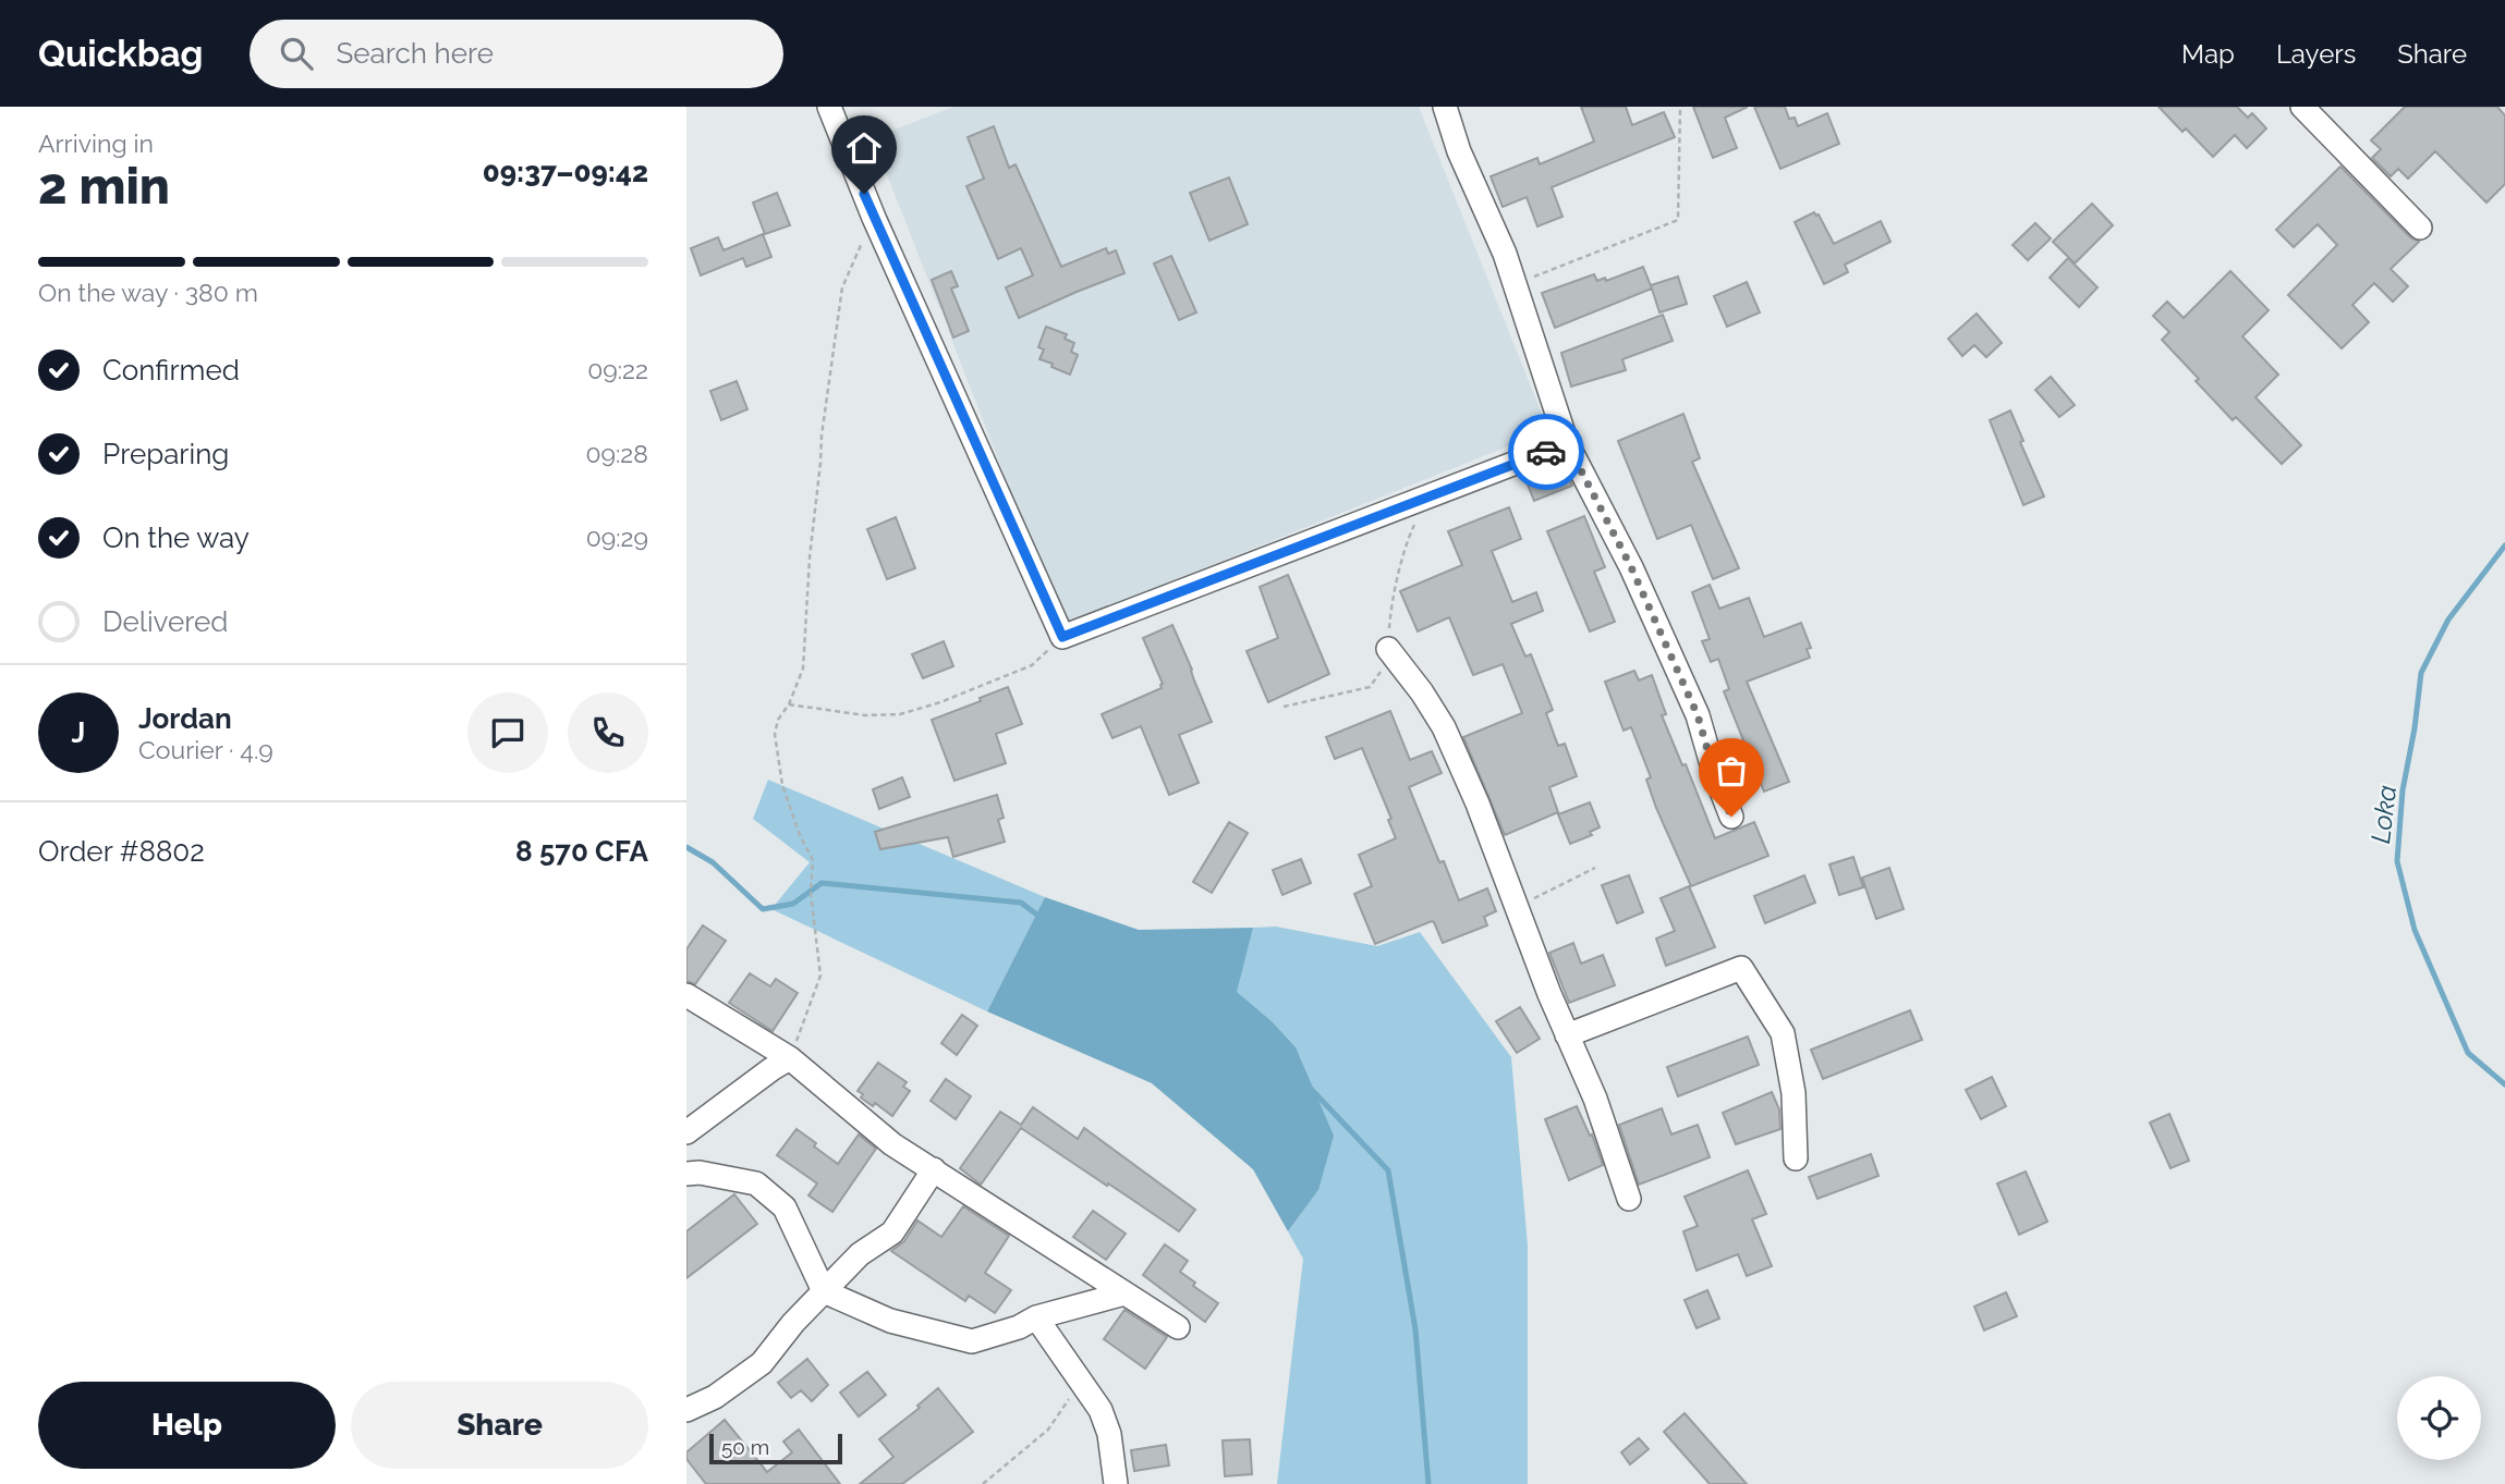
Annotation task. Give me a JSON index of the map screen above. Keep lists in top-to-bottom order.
{
  "water": ["Loka"],
  "scale_bar": "50 m",
  "page": {
    "header": "Quickbag",
    "search": "Search here",
    "nav": ["Map", "Layers", "Share"],
    "heading": ["2 min", "Arriving in", "09:37–09:42"],
    "panel": [
      "Jordan",
      "Courier · 4.9",
      "Order #8802",
      "8 570 CFA"
    ],
    "bar": "On the way · 380 m",
    "list": [
      ["Confirmed", "09:22"],
      ["Preparing", "09:28"],
      ["On the way", "09:29"],
      "Delivered"
    ],
    "round": "J",
    "buttons": ["Help", "Share"],
    "scale": "50 m"
  }
}
